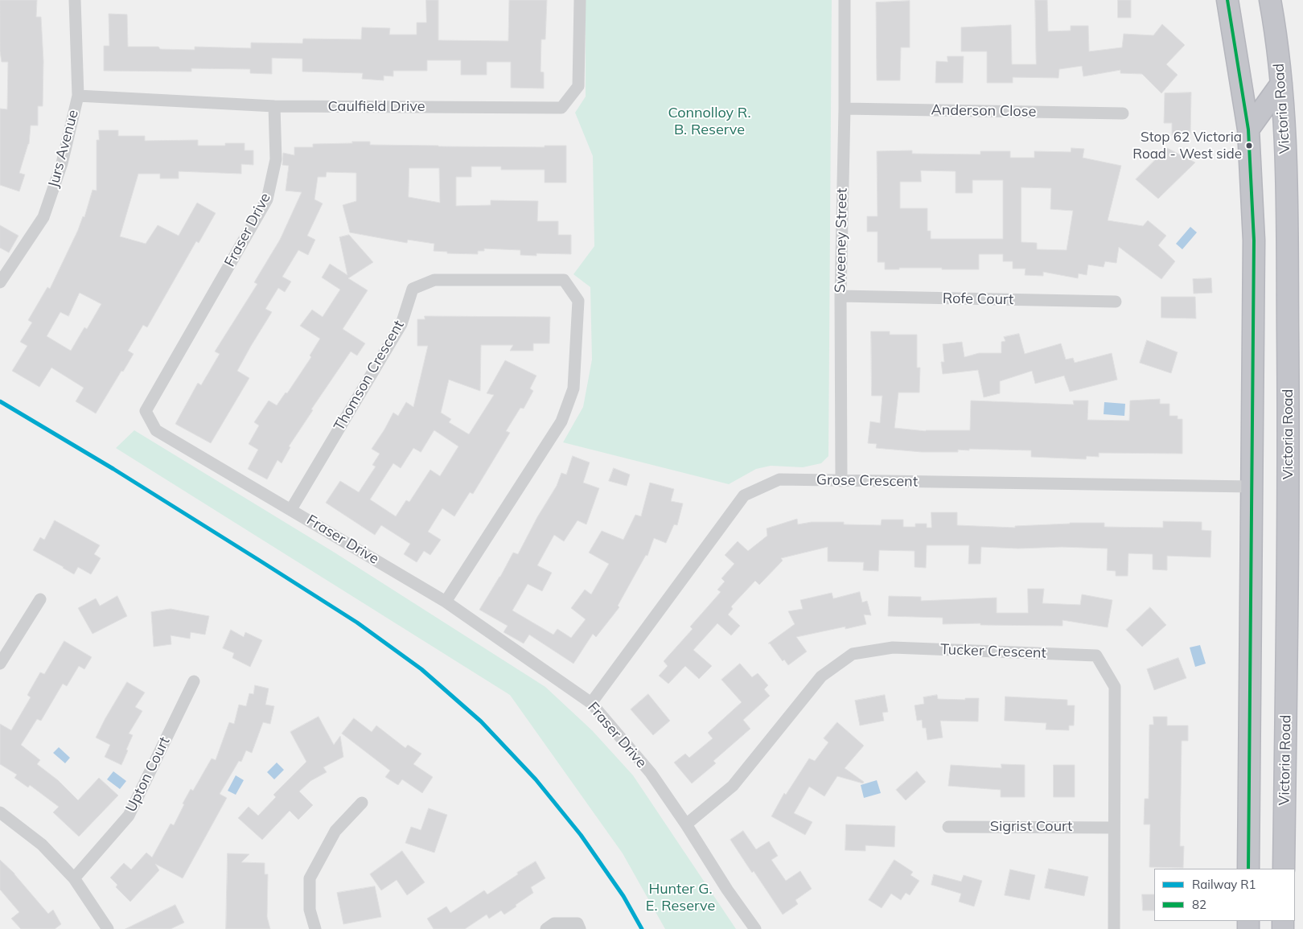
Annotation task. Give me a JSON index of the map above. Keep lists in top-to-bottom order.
{
  "streets": {
    "highway": ["Victoria Road"],
    "street": [
      "Caulfield Drive",
      "Anderson Close",
      "Jurs Avenue",
      "Fraser Drive",
      "Sweeney Street",
      "Rofe Court",
      "Thomson Crescent",
      "Grose Crescent",
      "Tucker Crescent",
      "Upton Court",
      "Sigrist Court"
    ]
  },
  "crossings": [
    ["Caulfield Drive", "Jurs Avenue"],
    ["Caulfield Drive", "Fraser Drive"],
    ["Anderson Close", "Sweeney Street"],
    ["Fraser Drive", "Thomson Crescent"],
    ["Fraser Drive", "Grose Crescent"],
    ["Fraser Drive", "Tucker Crescent"],
    ["Sweeney Street", "Rofe Court"],
    ["Sweeney Street", "Grose Crescent"],
    ["Tucker Crescent", "Sigrist Court"]
  ],
  "parks": ["Connolloy R. B. Reserve", "Hunter G. E. Reserve"],
  "places": ["Stop 62 Victoria Road - West side"],
  "lines": ["transit line 82", "rail line R1"],
  "legend": ["Railway R1", "82"]
}
